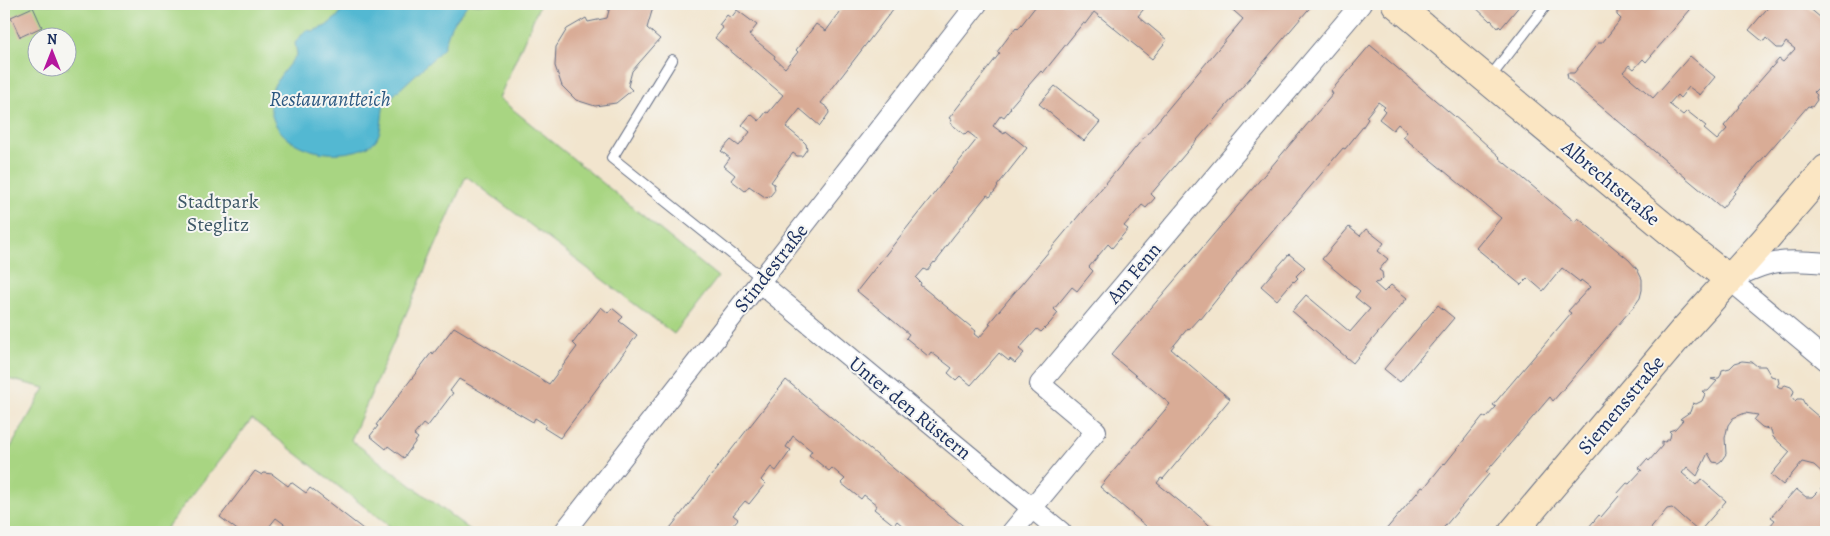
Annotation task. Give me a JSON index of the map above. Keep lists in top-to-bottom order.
{
  "streets": {
    "main road": ["Albrechtstraße", "Siemensstraße"],
    "street": ["Stindestraße", "Am Fenn", "Unter den Rüstern"]
  },
  "crossings": [
    ["Albrechtstraße", "Siemensstraße"],
    ["Stindestraße", "Unter den Rüstern"],
    ["Am Fenn", "Unter den Rüstern"]
  ],
  "water": ["Restaurantteich"],
  "parks": ["Stadtpark Steglitz"],
  "north": "top"
}
